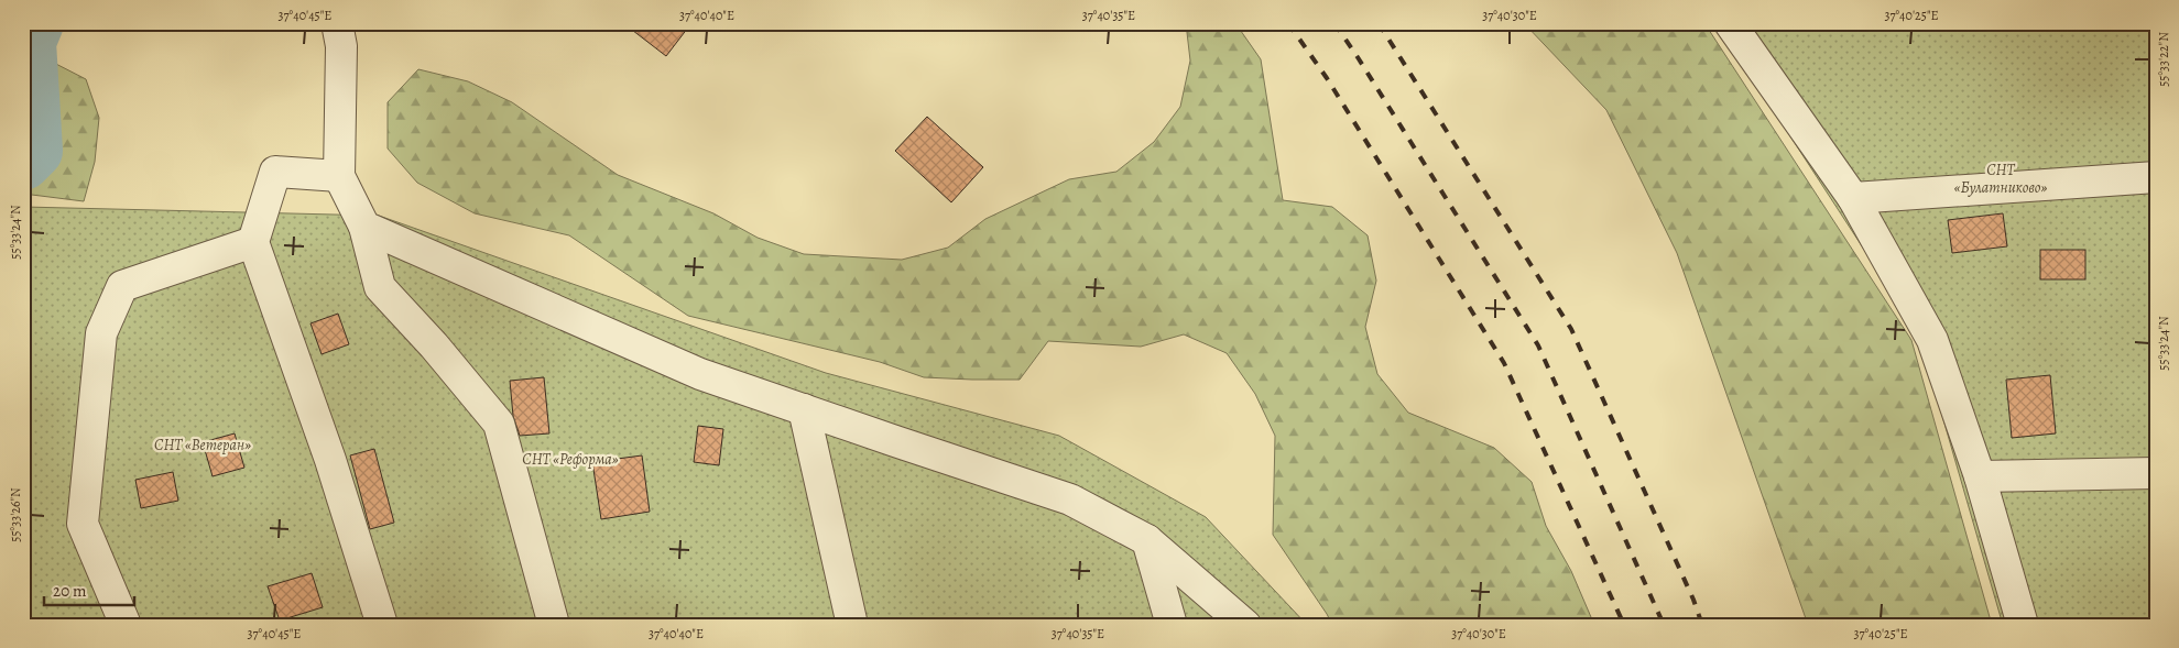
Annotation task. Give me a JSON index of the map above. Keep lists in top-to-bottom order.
{
  "parks": ["СНТ «Булатниково»", "СНТ «Ветеран»", "СНТ «Реформа»"],
  "scale_bar": "20 m",
  "coordinates": [
    "37°40'45\"E",
    "37°40'40\"E",
    "37°40'35\"E",
    "37°40'30\"E",
    "37°40'25\"E",
    "55°33'22\"N",
    "55°33'24\"N",
    "55°33'26\"N"
  ]
}
